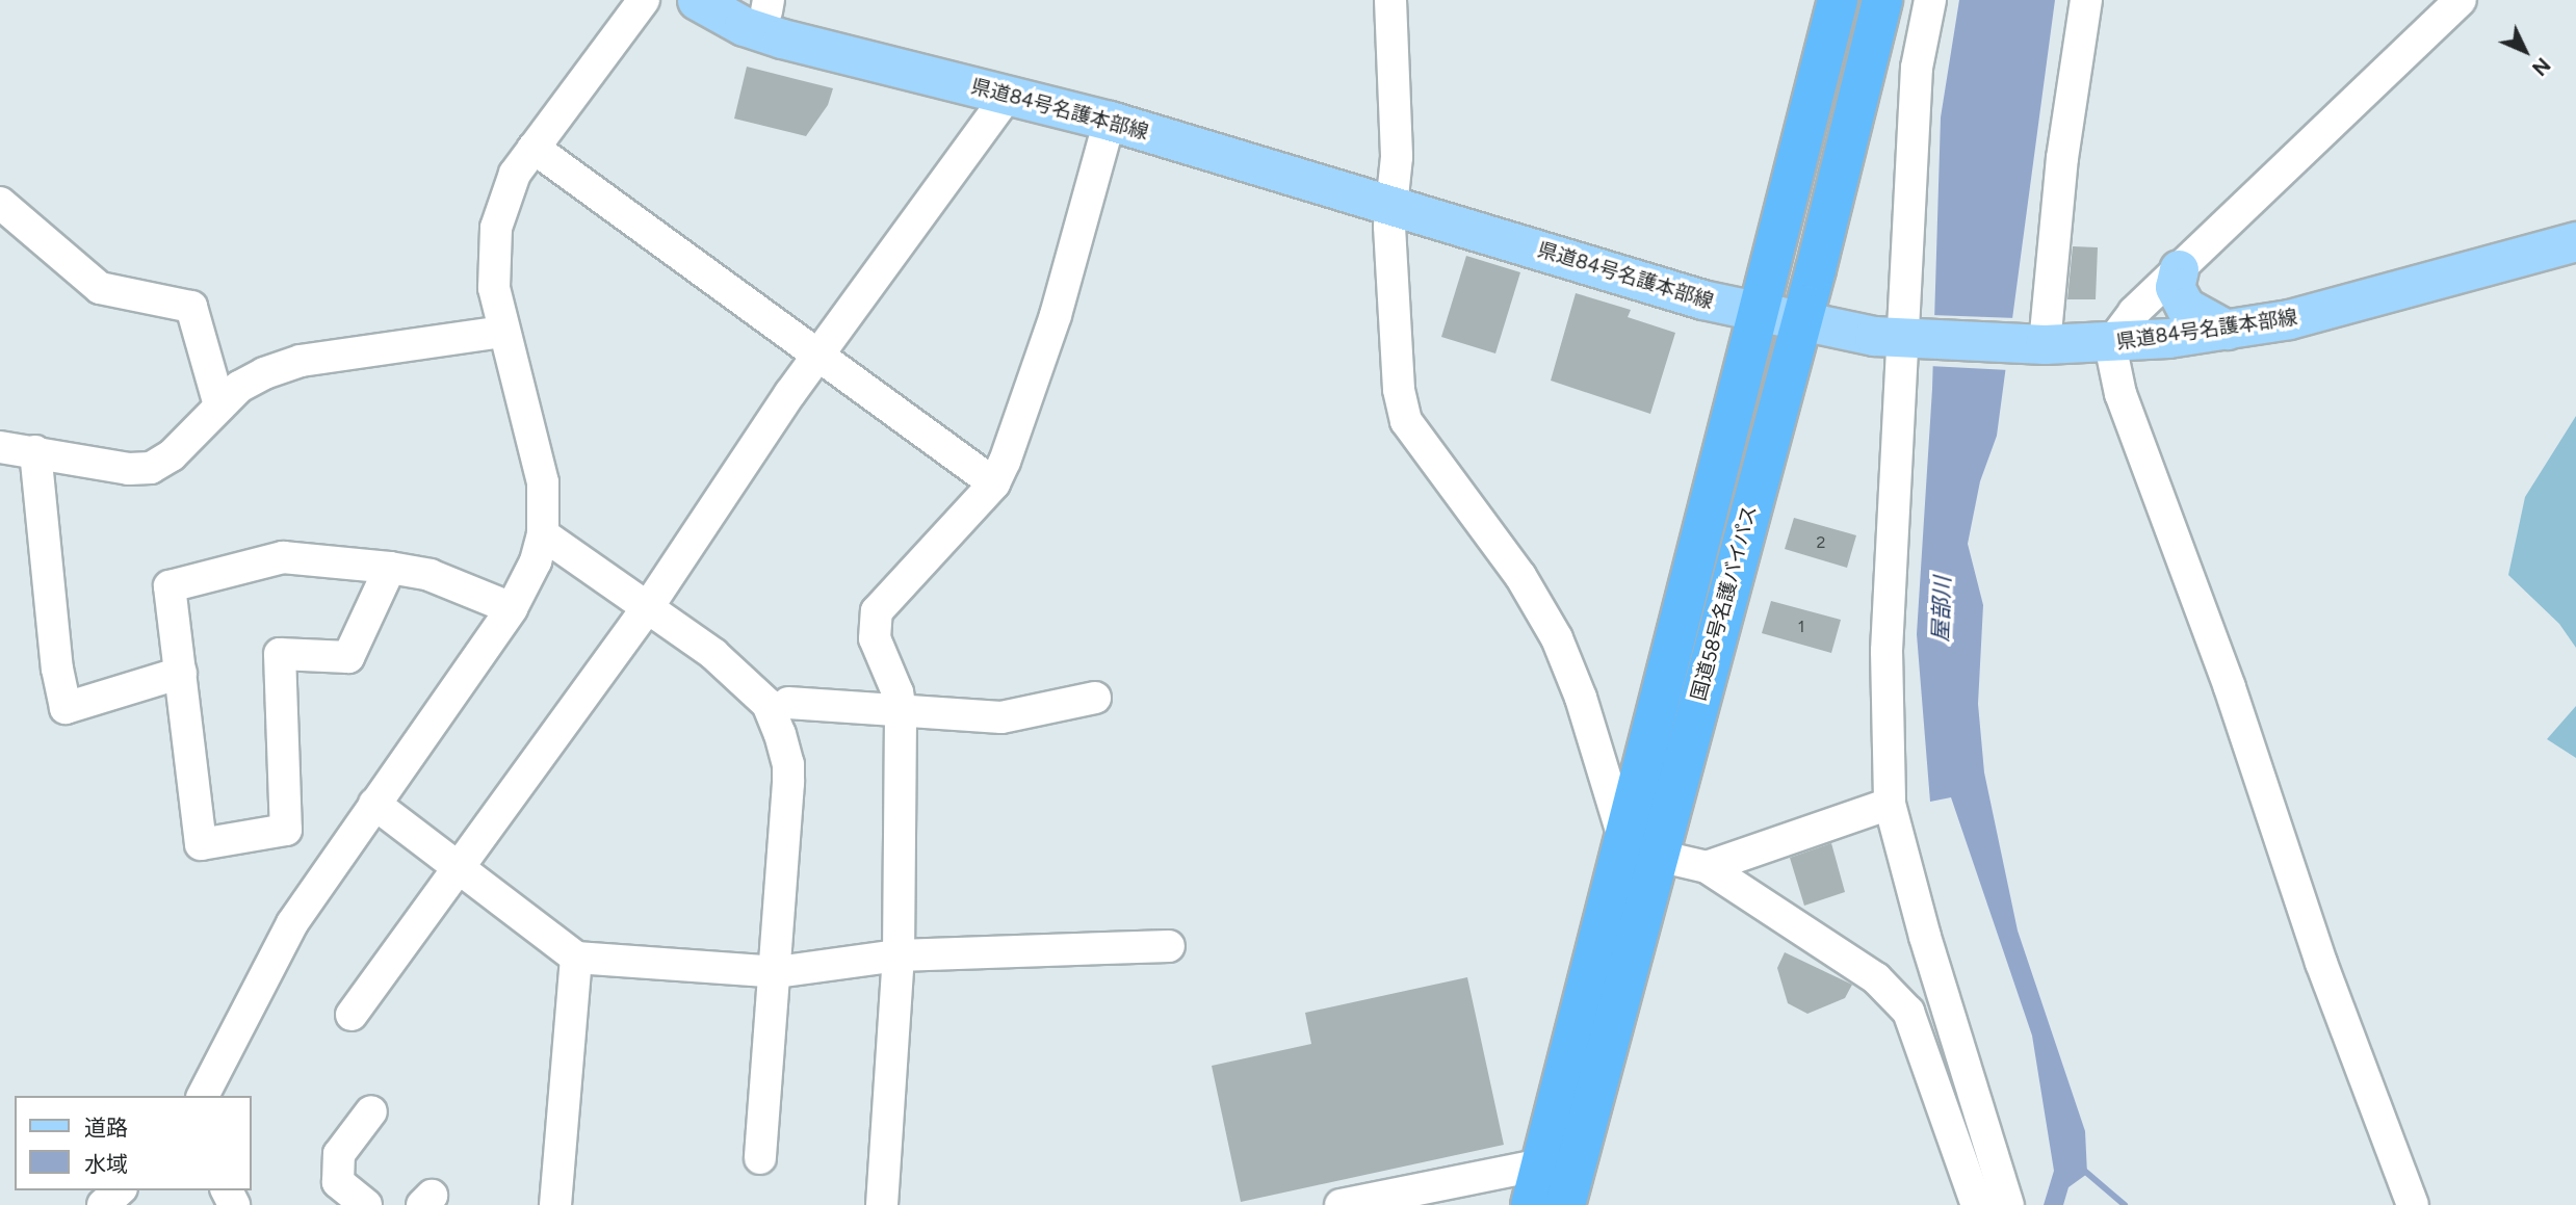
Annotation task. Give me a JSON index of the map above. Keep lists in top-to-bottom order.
{
  "streets": {
    "highway": ["国道58号名護バイパス"],
    "main road": ["県道84号名護本部線"]
  },
  "crossings": [
    ["県道84号名護本部線", "国道58号名護バイパス"]
  ],
  "water": ["屋部川"],
  "house_numbers": ["2", "1"],
  "legend": ["道路", "水域"],
  "north": "bottom right"
}
